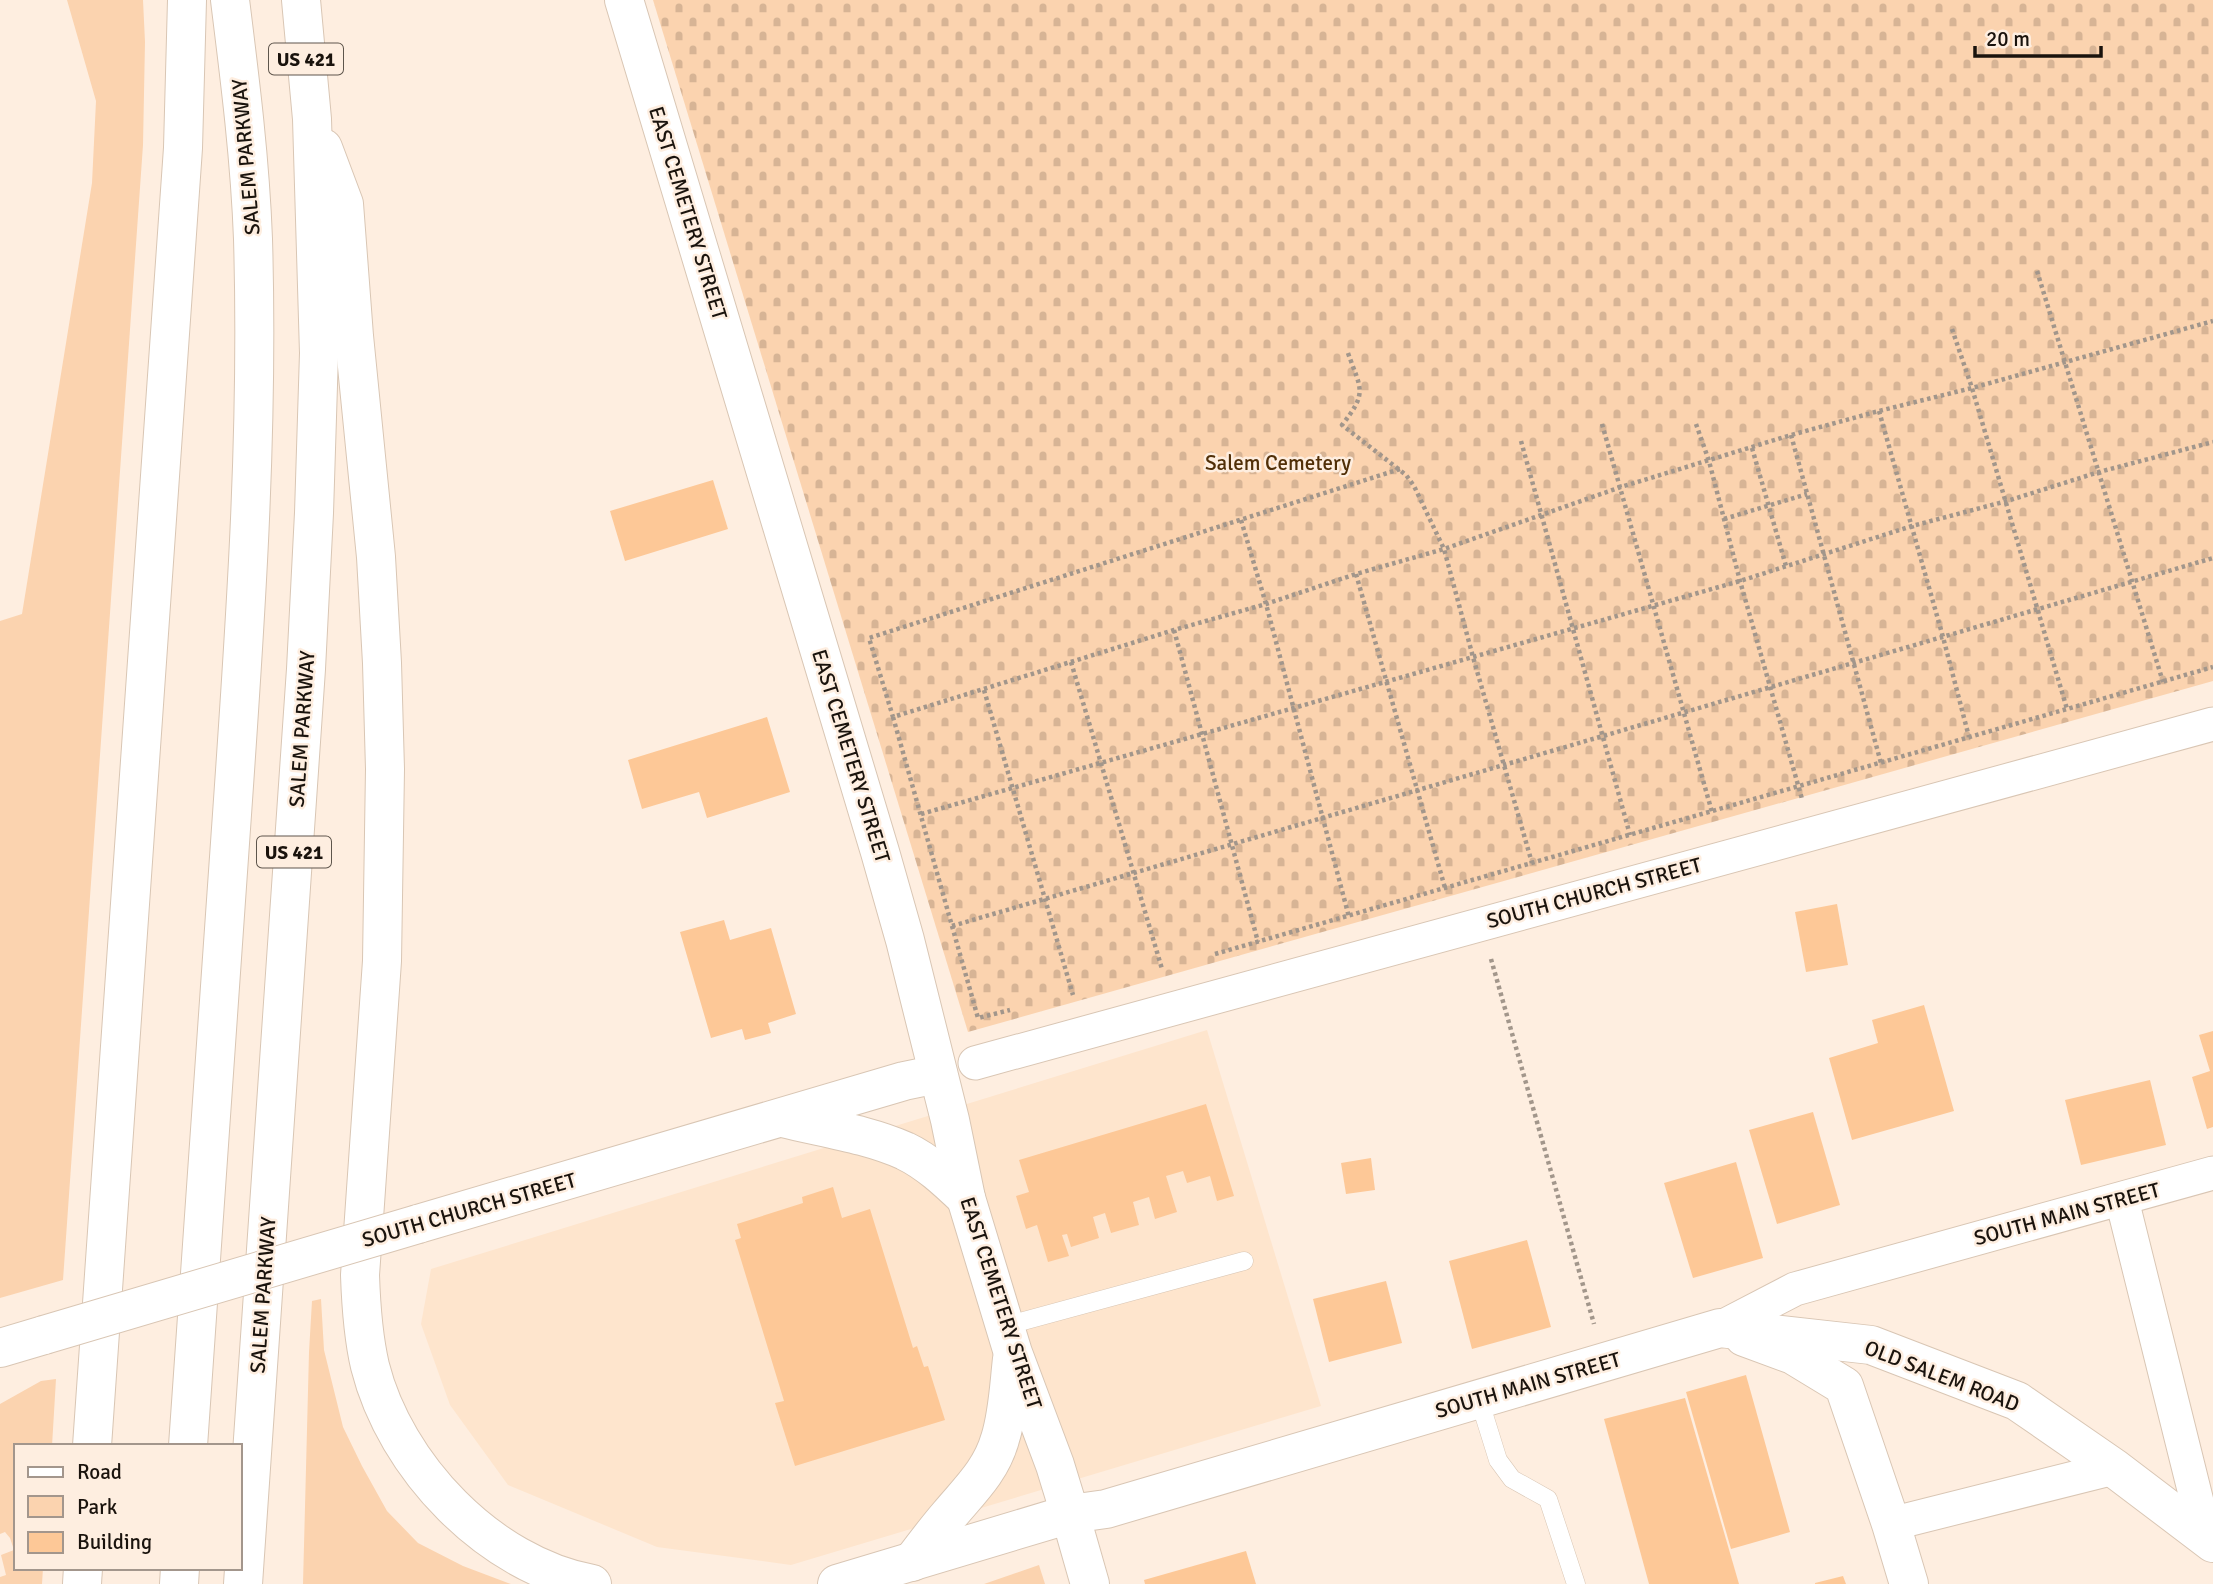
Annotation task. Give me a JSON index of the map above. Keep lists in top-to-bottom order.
{
  "streets": {
    "main road": [
      "US 421",
      "SALEM PARKWAY",
      "EAST CEMETERY STREET",
      "SOUTH CHURCH STREET",
      "SOUTH MAIN STREET",
      "OLD SALEM ROAD"
    ]
  },
  "crossings": [
    ["EAST CEMETERY STREET", "SOUTH CHURCH STREET"],
    ["EAST CEMETERY STREET", "SOUTH MAIN STREET"],
    ["SOUTH MAIN STREET", "OLD SALEM ROAD"]
  ],
  "parks": ["Salem Cemetery"],
  "legend": ["Road", "Park", "Building"],
  "scale_bar": "20 m"
}
